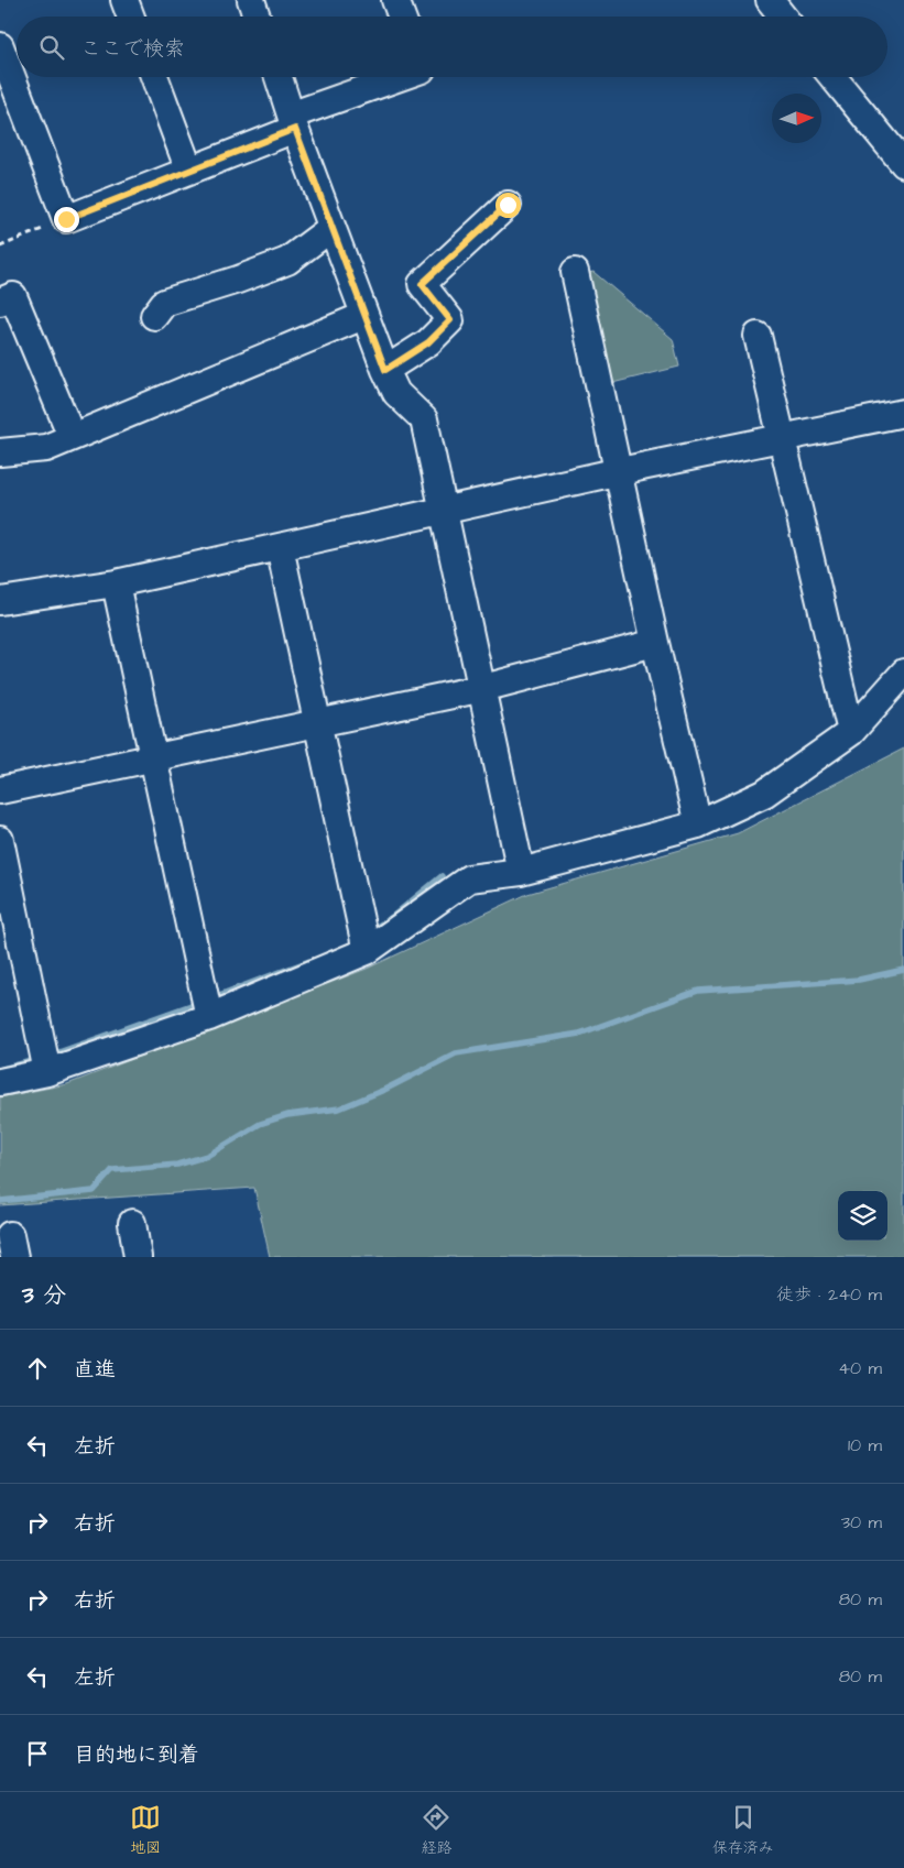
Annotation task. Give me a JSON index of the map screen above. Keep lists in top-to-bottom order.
{
  "north": "right",
  "page": {
    "search": "ここで検索",
    "heading": ["3 分", "徒歩 · 240 m"],
    "list": [
      ["直進", "40 m"],
      ["左折", "10 m"],
      ["右折", "30 m"],
      ["右折", "80 m"],
      ["左折", "80 m"],
      "目的地に到着"
    ],
    "nav": ["地図", "経路", "保存済み"]
  }
}
